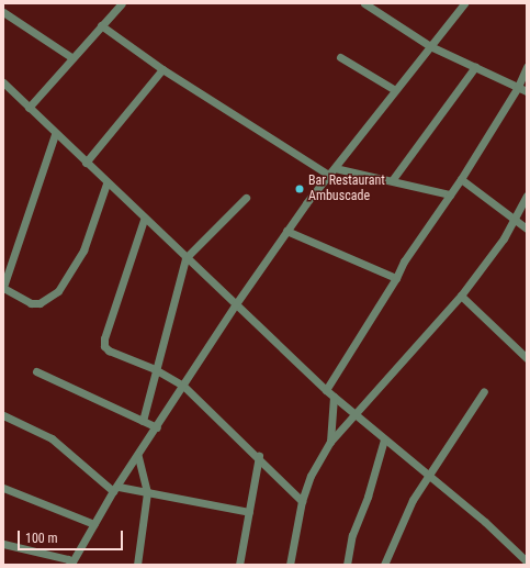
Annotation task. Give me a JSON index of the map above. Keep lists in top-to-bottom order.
{
  "places": ["Bar Restaurant Ambuscade"],
  "scale_bar": "100 m"
}
